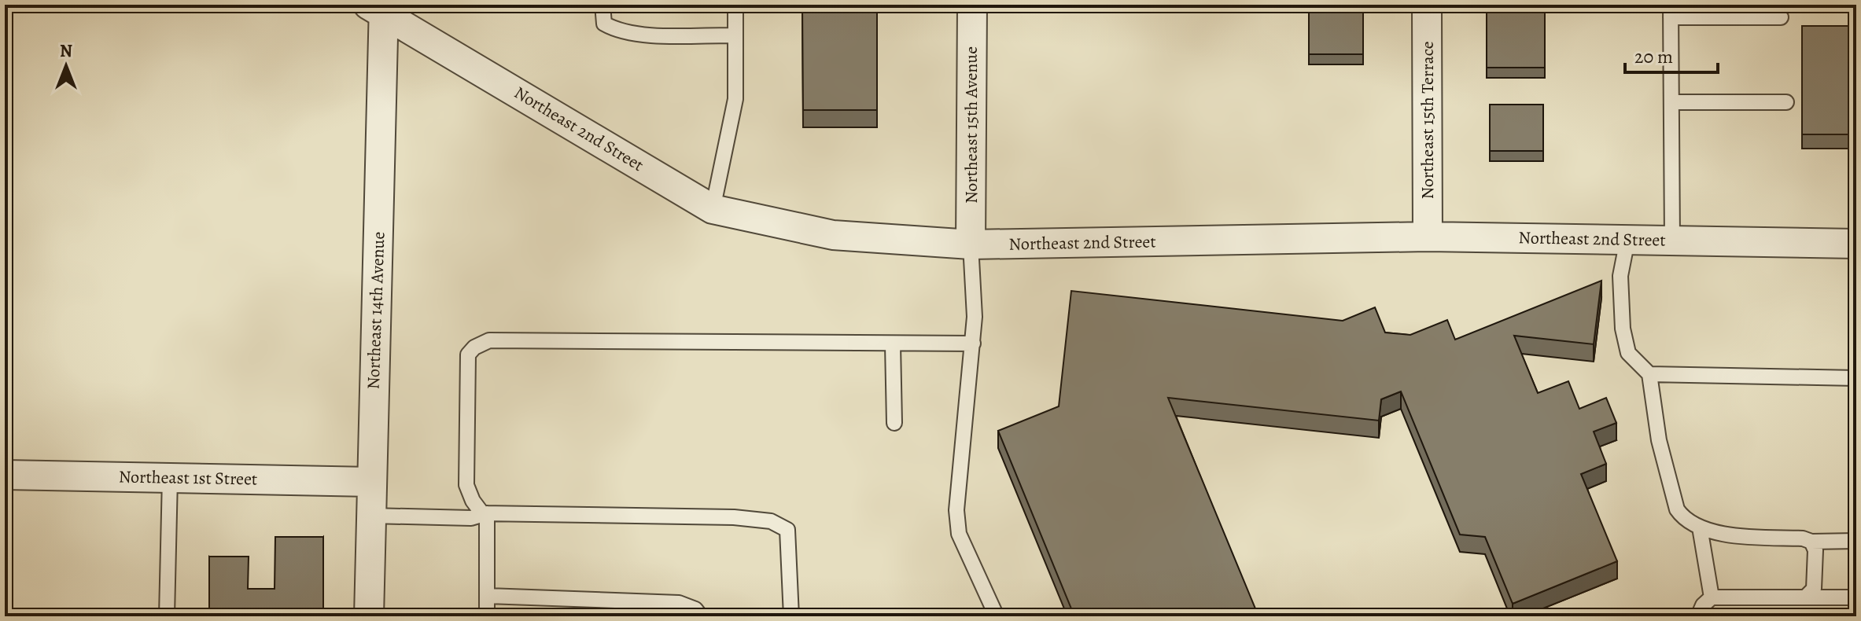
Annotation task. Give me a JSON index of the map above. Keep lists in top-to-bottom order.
{
  "streets": {
    "street": [
      "Northeast 15th Terrace",
      "Northeast 15th Avenue",
      "Northeast 2nd Street",
      "Northeast 14th Avenue",
      "Northeast 1st Street"
    ]
  },
  "crossings": [
    ["Northeast 15th Terrace", "Northeast 2nd Street"],
    ["Northeast 15th Avenue", "Northeast 2nd Street"],
    ["Northeast 2nd Street", "Northeast 14th Avenue"],
    ["Northeast 14th Avenue", "Northeast 1st Street"]
  ],
  "scale_bar": "20 m",
  "north": "top"
}
